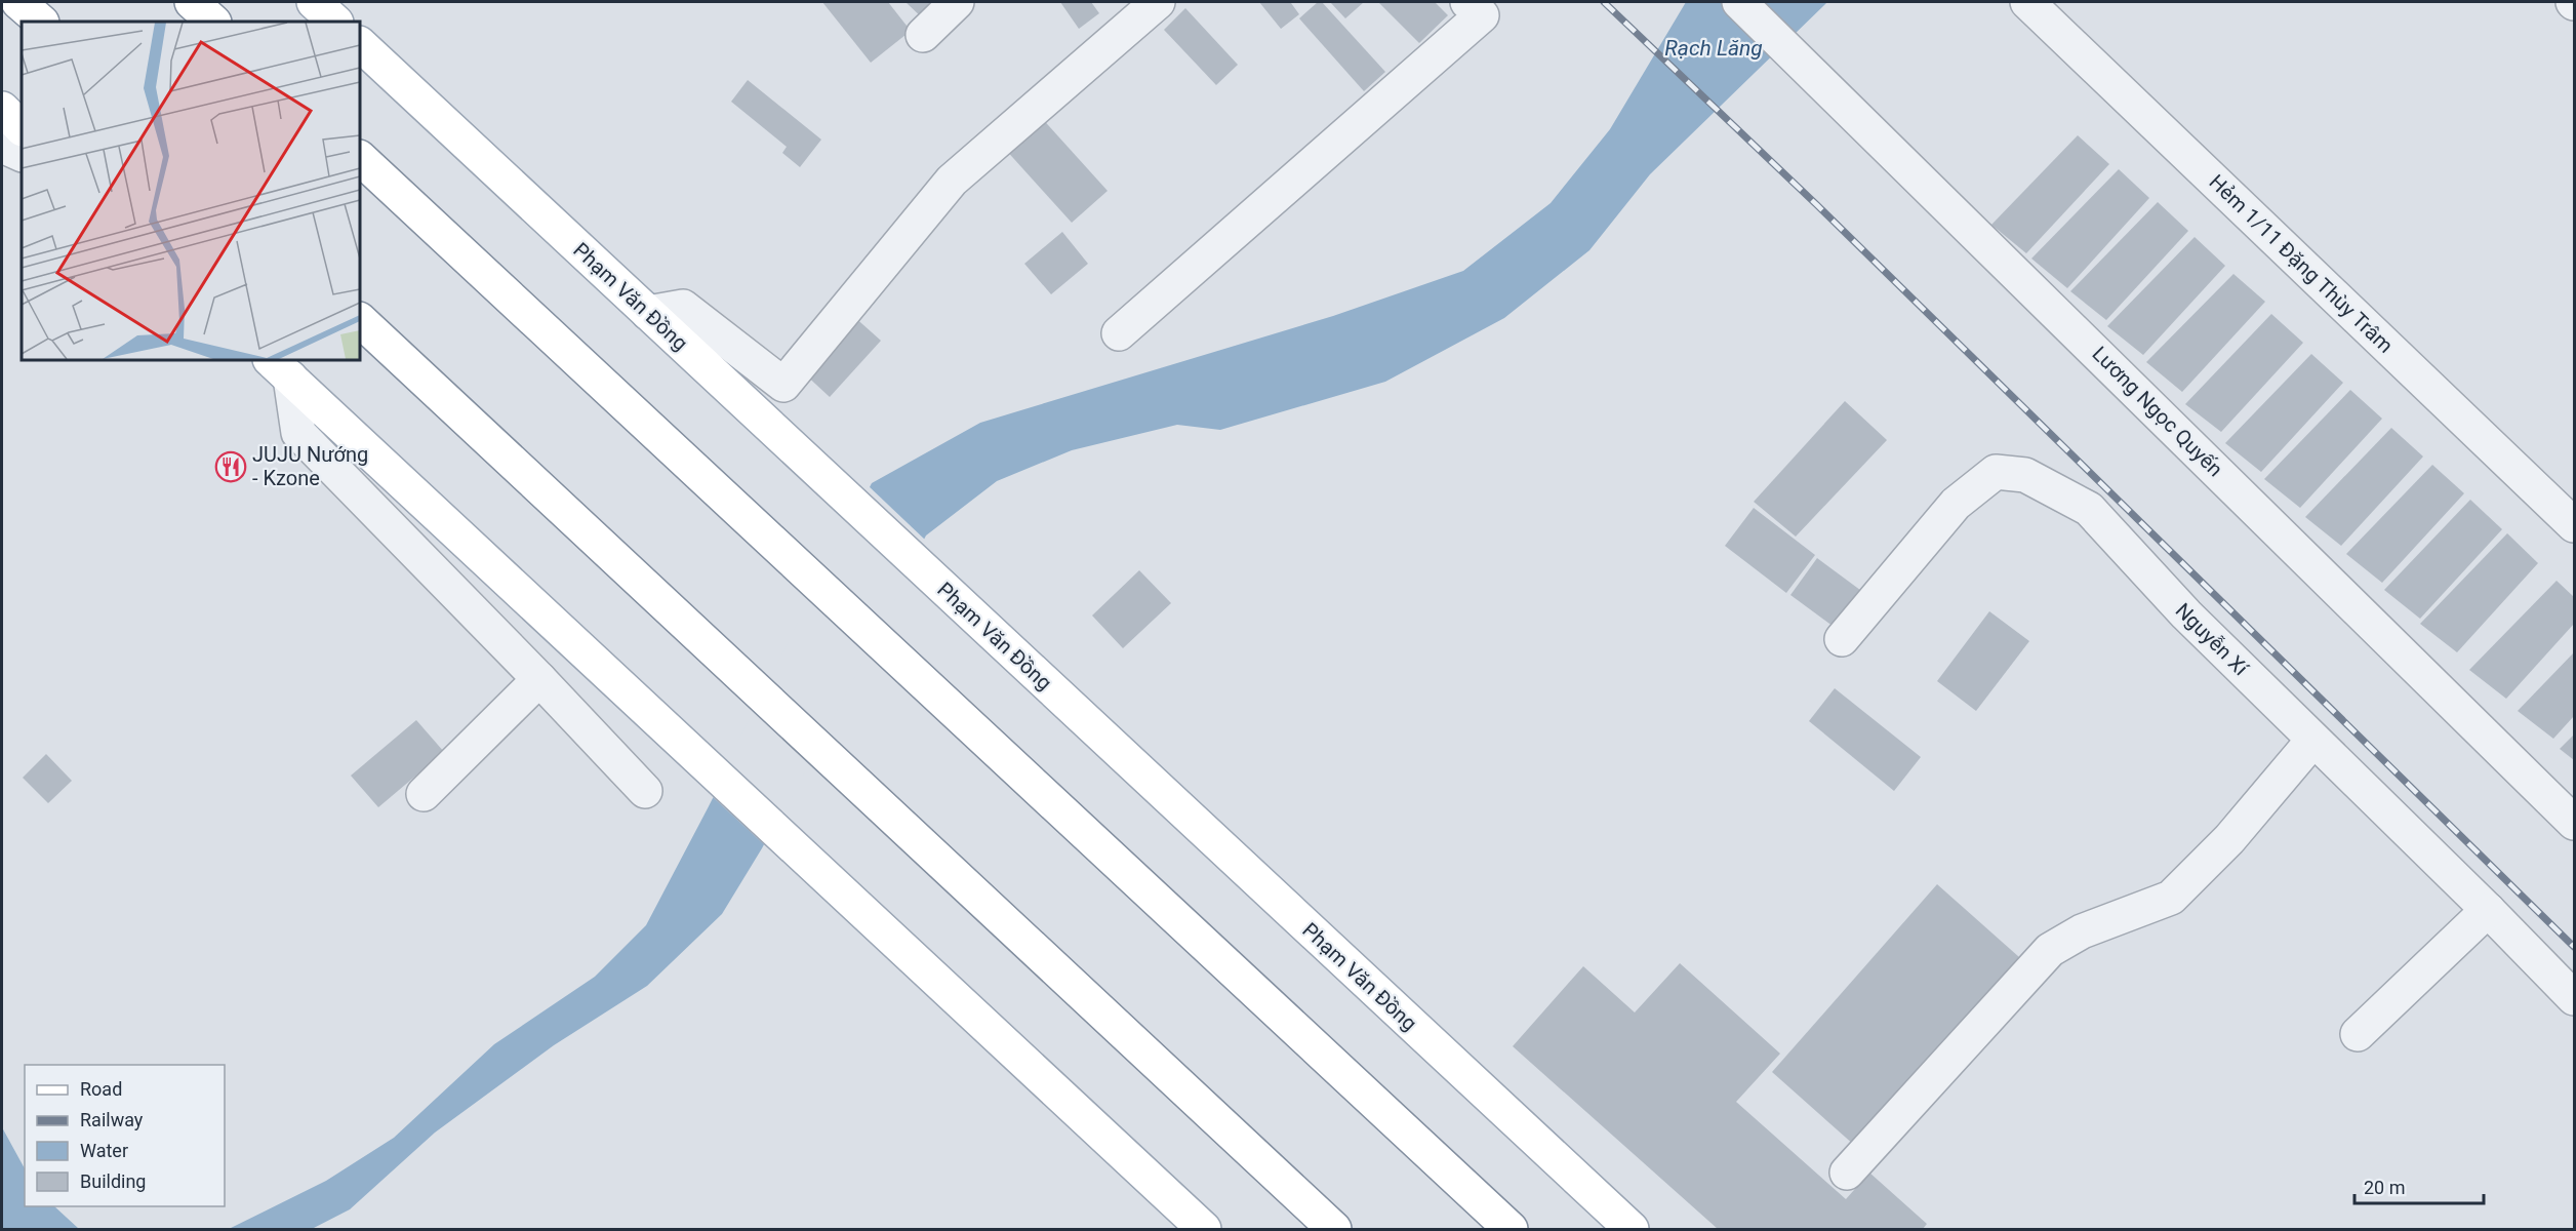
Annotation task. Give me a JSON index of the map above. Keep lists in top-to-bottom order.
{
  "streets": {
    "main road": ["Phạm Văn Đồng"],
    "street": ["Hẻm 1/11 Đặng Thùy Trâm", "Lương Ngọc Quyến", "Nguyễn Xí"]
  },
  "water": ["Rạch Lăng"],
  "places": {
    "restaurant": ["JUJU Nướng - Kzone"]
  },
  "legend": [
    "Road",
    "Railway",
    "Water",
    "Building"
  ],
  "scale_bar": "20 m"
}
